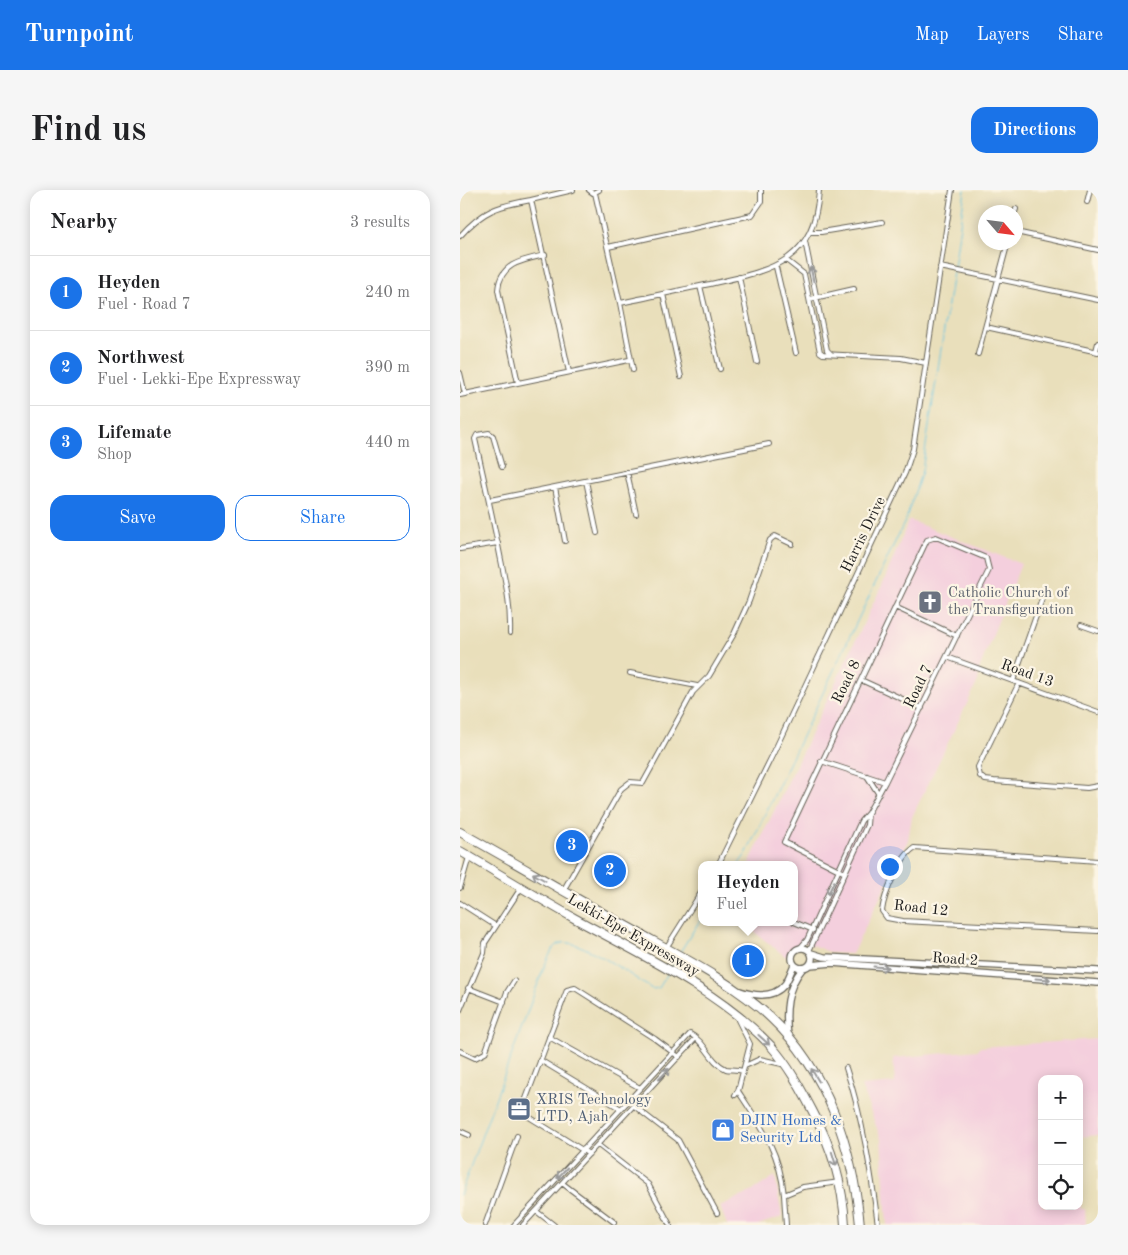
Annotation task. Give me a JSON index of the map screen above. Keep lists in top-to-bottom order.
{
  "streets": {
    "highway": ["Lekki-Epe Expressway"],
    "street": [
      "Harris Drive",
      "Road 13",
      "Road 8",
      "Road 7",
      "Road 12",
      "Road 2"
    ]
  },
  "crossings": [
    ["Road 13", "Road 7"],
    ["Road 8", "Road 7"],
    ["Road 7", "Road 2"]
  ],
  "places": {
    "church": ["Catholic Church of the Transfiguration"],
    "office": ["XRIS Technology LTD, Ajah"],
    "shop": ["DJIN Homes & Security Ltd"]
  },
  "north": "bottom right",
  "page": {
    "header": "Turnpoint",
    "nav": ["Map", "Layers", "Share"],
    "buttons": [
      "Directions",
      ["Save", "Share"]
    ],
    "title": "Find us",
    "heading": ["Nearby", "3 results"],
    "list": [
      {
        "mark": "1",
        "name": "Heyden",
        "note": "Fuel · Road 7",
        "value": "240 m"
      },
      {
        "mark": "2",
        "name": "Northwest",
        "note": "Fuel · Lekki-Epe Expressway",
        "value": "390 m"
      },
      {
        "mark": "3",
        "name": "Lifemate",
        "note": "Shop",
        "value": "440 m"
      }
    ],
    "pins": ["3", "2", "1"],
    "popup": ["Heyden", "Fuel"],
    "map_buttons": ["+", "−"]
  }
}
